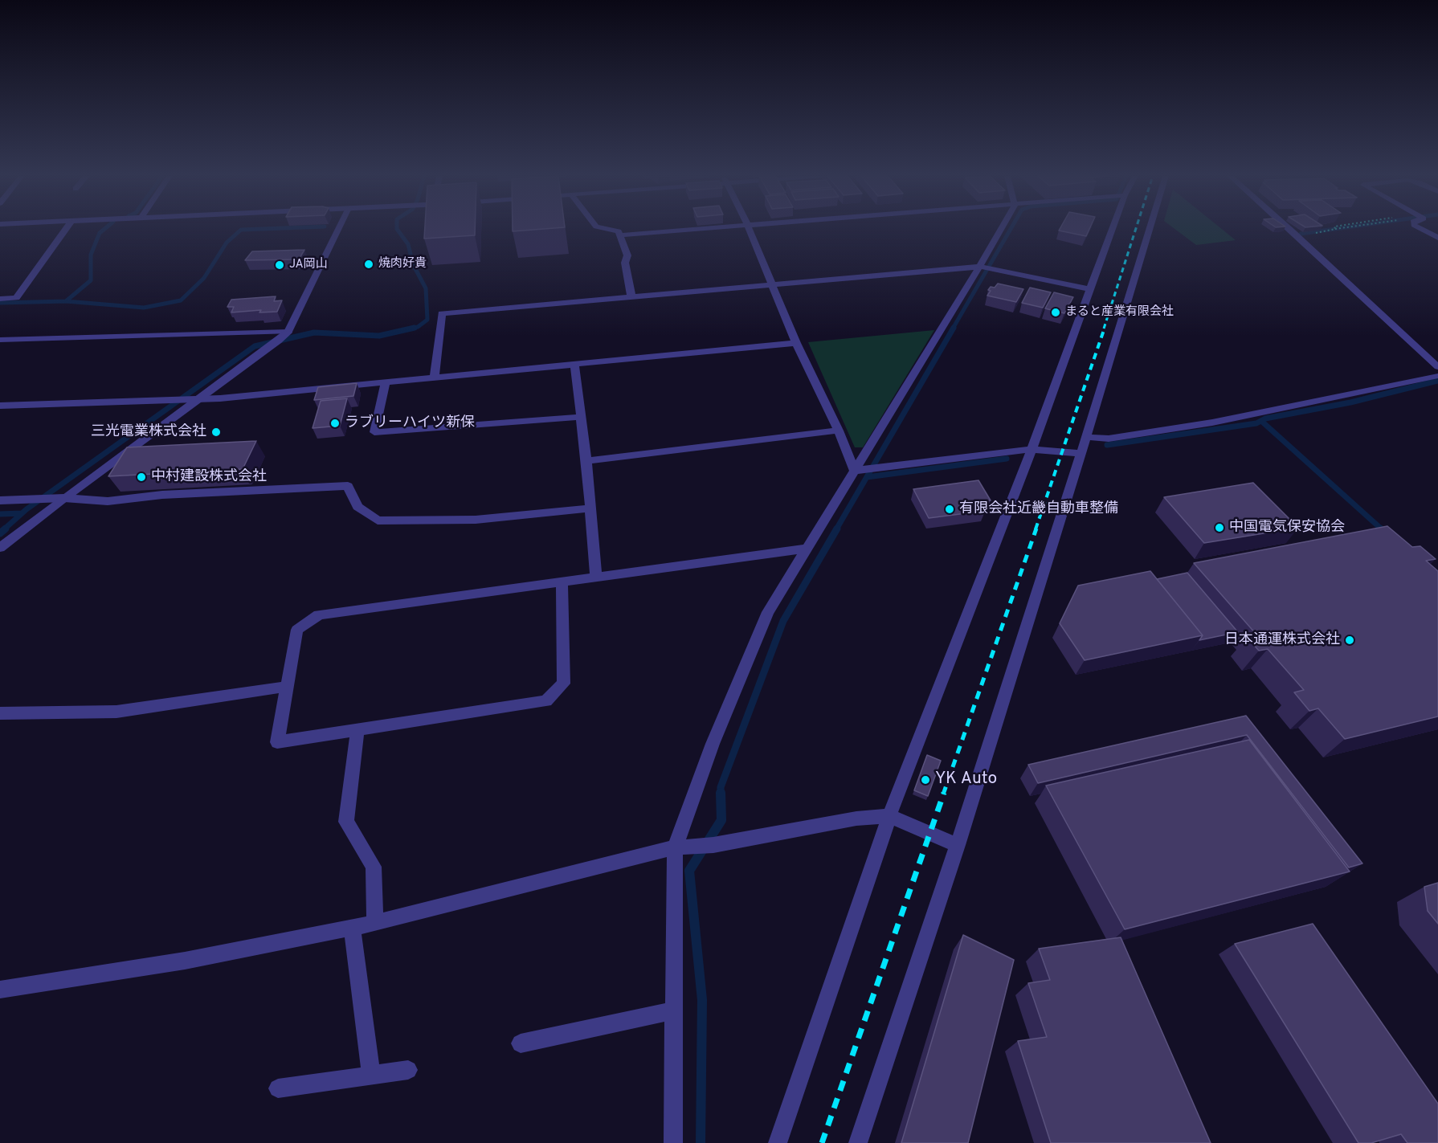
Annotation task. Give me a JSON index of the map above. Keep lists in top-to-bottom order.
{
  "places": [
    "焼肉好貴",
    "JA岡山",
    "まると産業有限会社",
    "ラブリーハイツ新保",
    "三光電業株式会社",
    "中村建設株式会社",
    "有限会社近畿自動車整備",
    "中国電気保安協会",
    "日本通運株式会社",
    "YK Auto"
  ]
}
